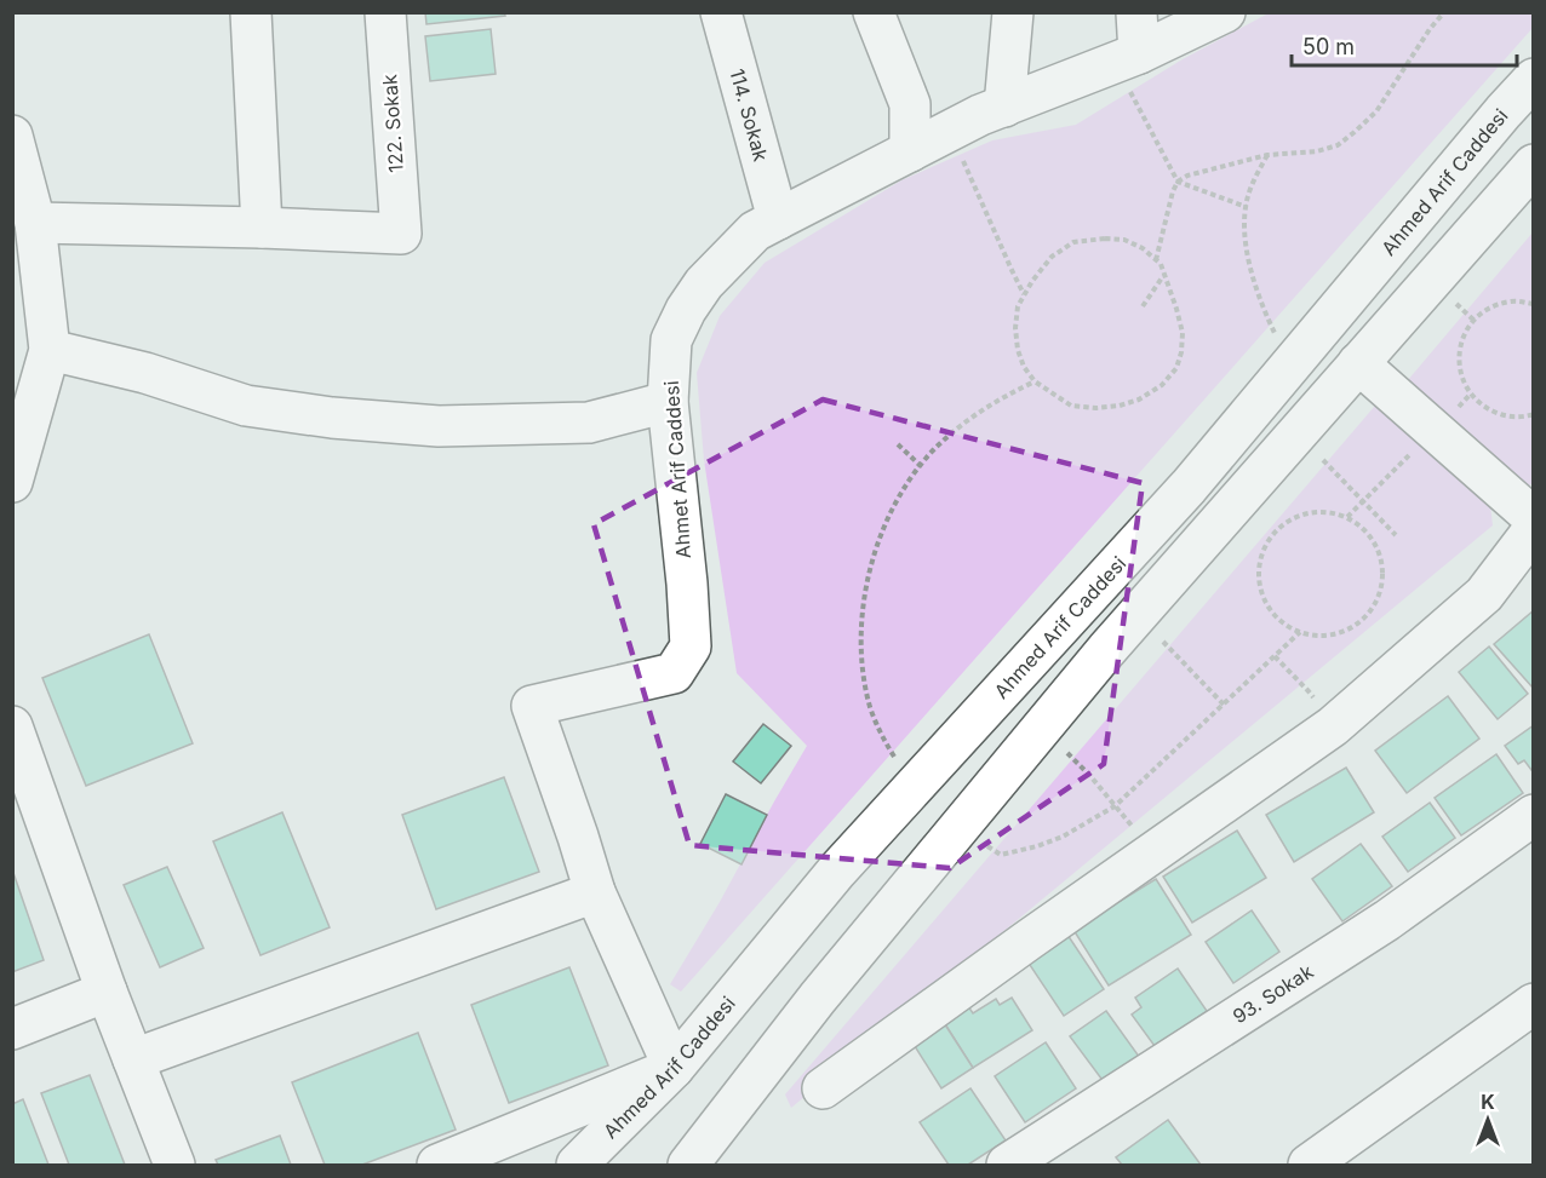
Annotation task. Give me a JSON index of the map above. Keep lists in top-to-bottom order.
{
  "streets": {
    "street": [
      "114. Sokak",
      "122. Sokak",
      "Ahmed Arif Caddesi",
      "Ahmet Arif Caddesi",
      "93. Sokak"
    ]
  },
  "crossings": [
    ["114. Sokak", "Ahmet Arif Caddesi"],
    ["Ahmed Arif Caddesi", "Ahmet Arif Caddesi"]
  ],
  "scale_bar": "50 m",
  "north": "top"
}
